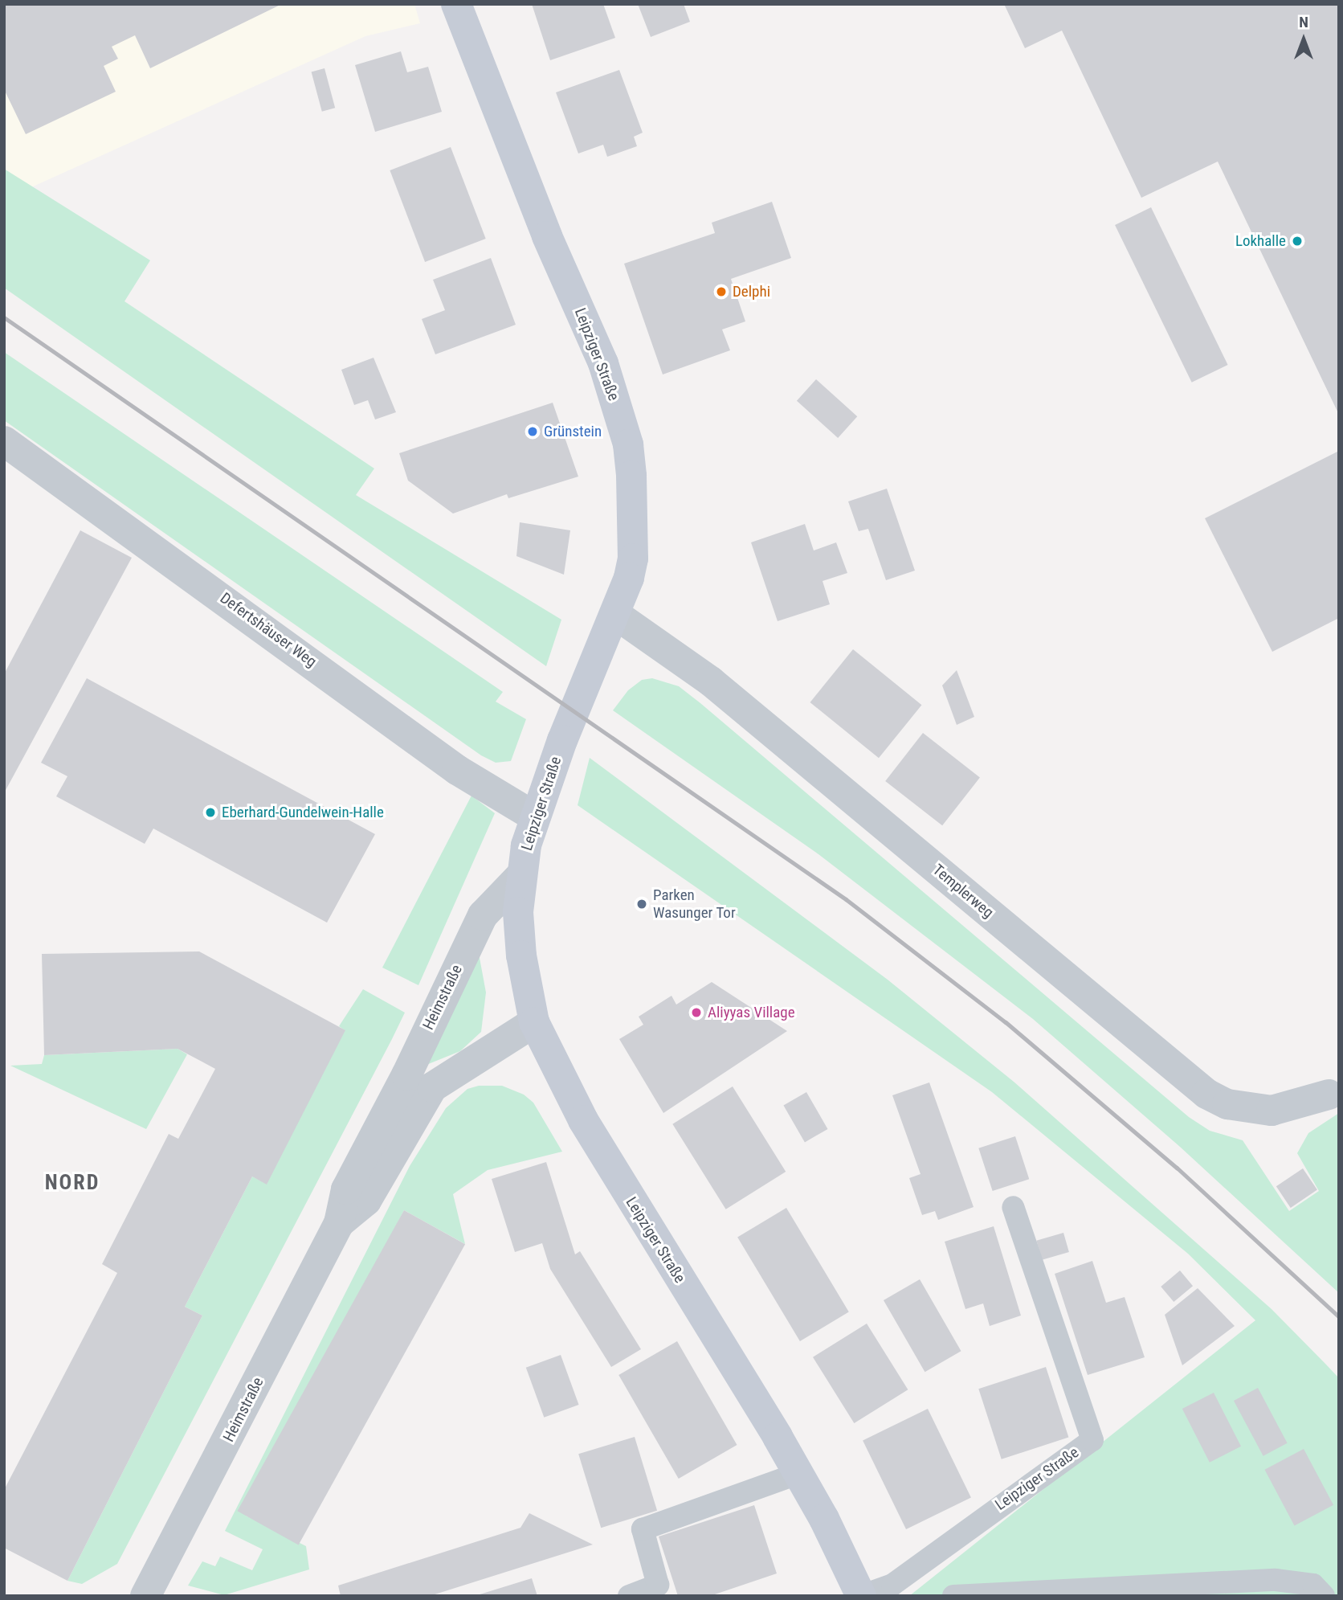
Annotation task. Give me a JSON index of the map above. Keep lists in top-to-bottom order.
{
  "streets": {
    "main road": ["Leipziger Straße"],
    "street": ["Defertshäuser Weg", "Templerweg", "Heimstraße"]
  },
  "crossings": [
    ["Leipziger Straße", "Defertshäuser Weg"],
    ["Leipziger Straße", "Templerweg"],
    ["Leipziger Straße", "Heimstraße"]
  ],
  "districts": ["NORD"],
  "places": [
    "Lokhalle",
    "Delphi",
    "Grünstein",
    "Eberhard-Gundelwein-Halle",
    "Parken Wasunger Tor",
    "Aliyyas Village"
  ],
  "north": "top"
}
